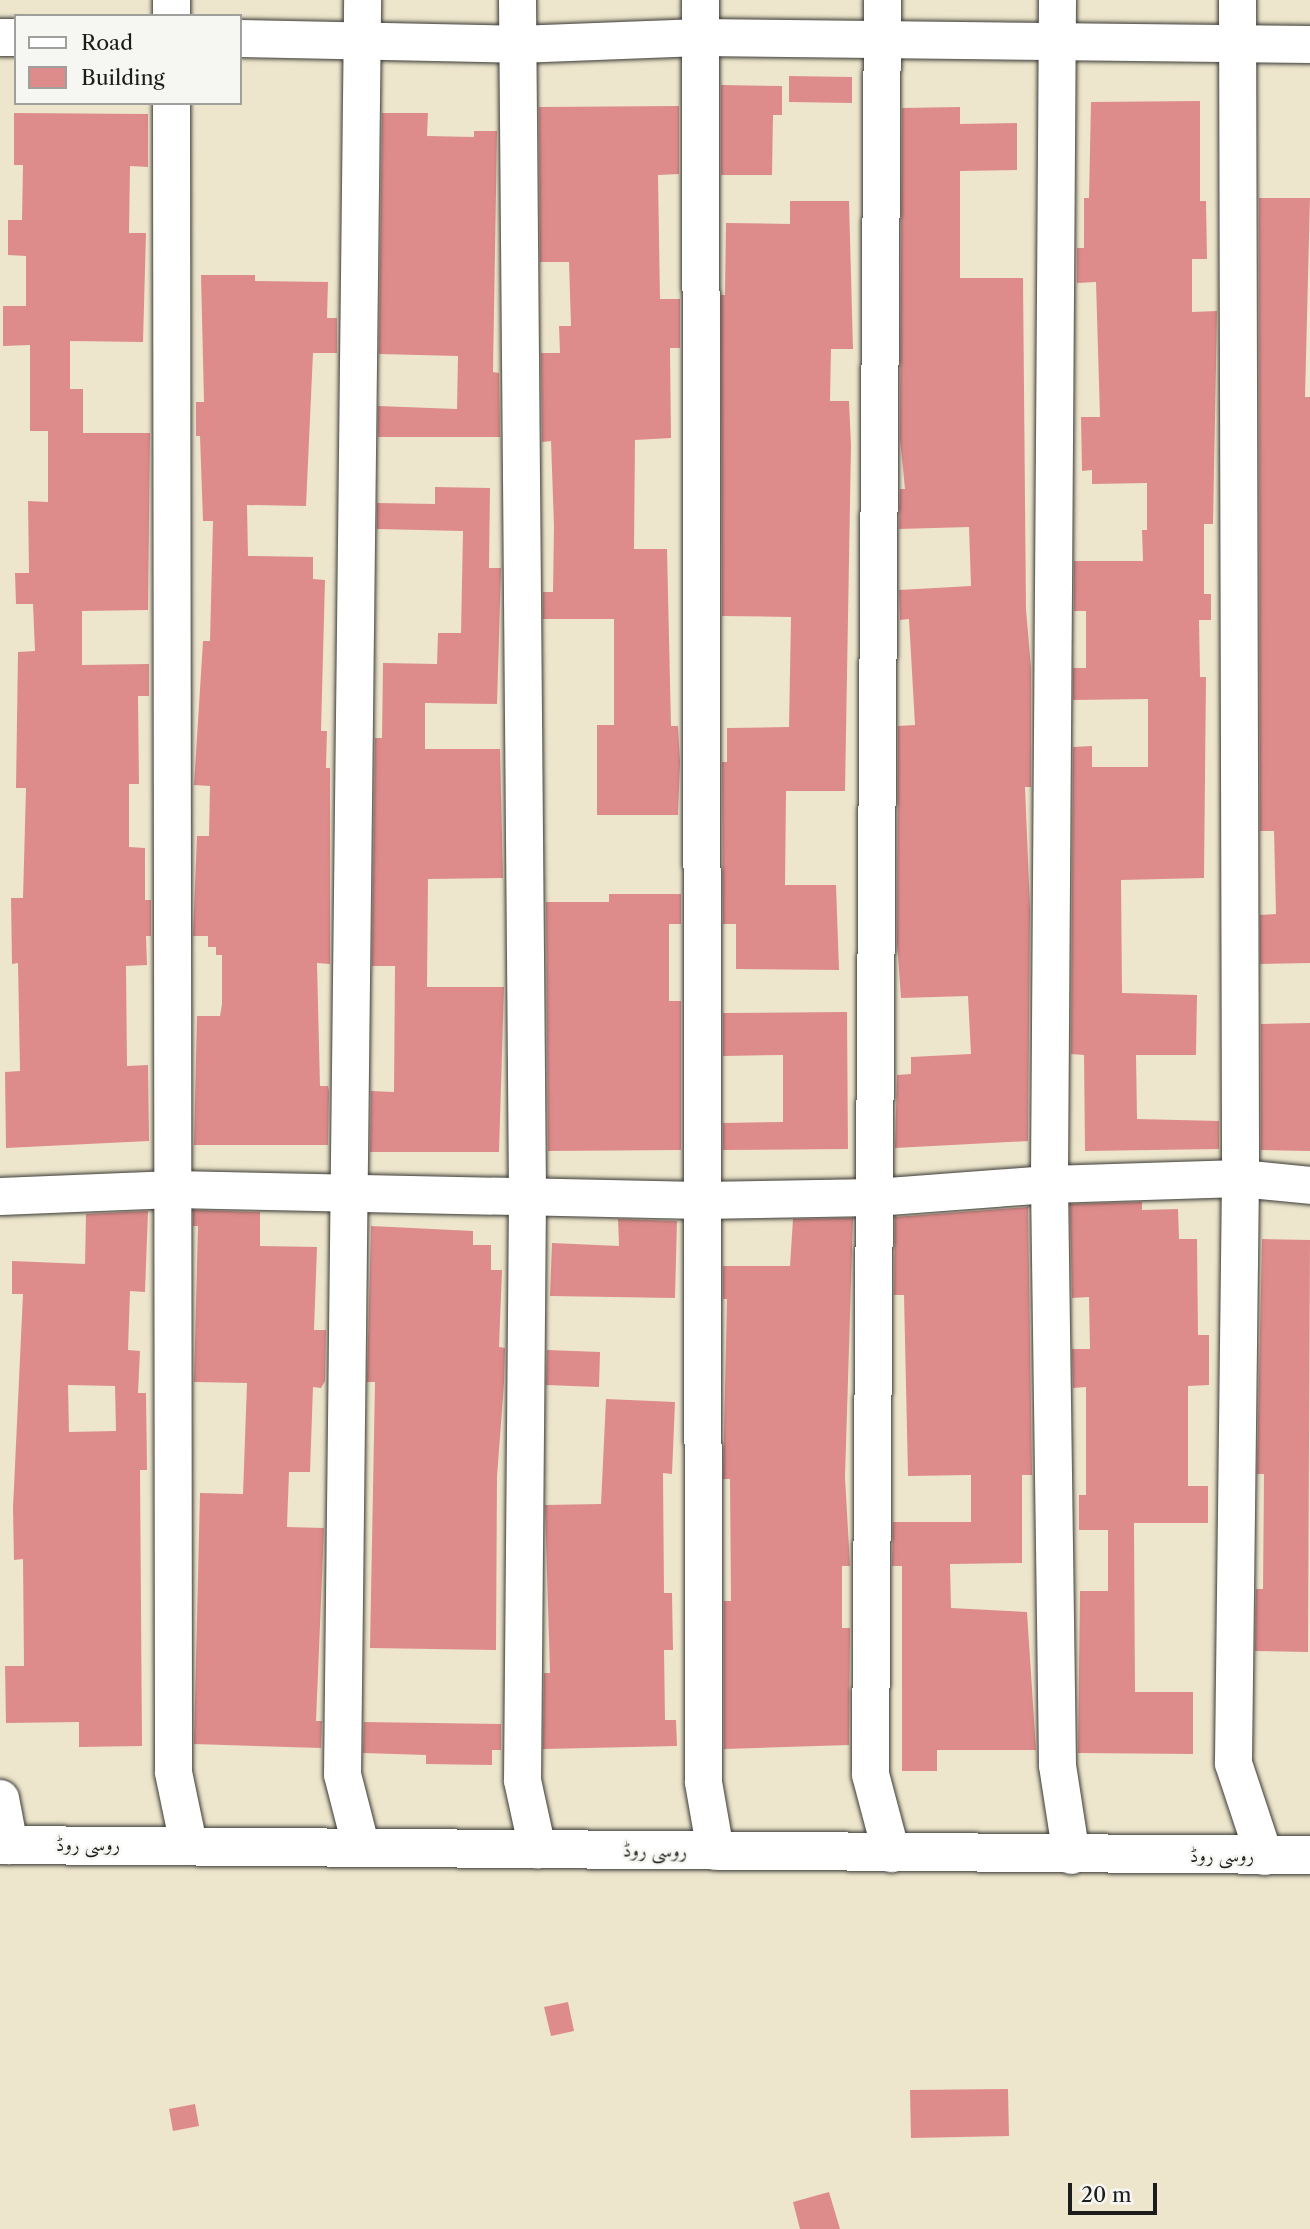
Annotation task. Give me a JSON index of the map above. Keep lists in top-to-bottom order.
{
  "streets": {
    "main road": ["روسی روڈ"]
  },
  "legend": ["Road", "Building"],
  "scale_bar": "20 m"
}
